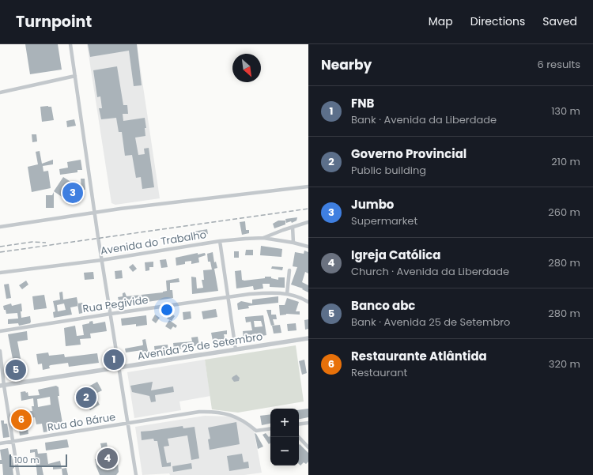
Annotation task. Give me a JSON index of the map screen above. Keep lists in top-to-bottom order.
{
  "streets": {
    "street": [
      "Avenida do Trabalho",
      "Rua Pegivide",
      "Avenida 25 de Setembro",
      "Rua do Bárue"
    ]
  },
  "scale_bar": "100 m",
  "north": "bottom right",
  "page": {
    "header": "Turnpoint",
    "nav": ["Map", "Directions", "Saved"],
    "heading": ["Nearby", "6 results"],
    "list": [
      {
        "mark": "1",
        "name": "FNB",
        "note": "Bank · Avenida da Liberdade",
        "value": "130 m"
      },
      {
        "mark": "2",
        "name": "Governo Provincial",
        "note": "Public building",
        "value": "210 m"
      },
      {
        "mark": "3",
        "name": "Jumbo",
        "note": "Supermarket",
        "value": "260 m"
      },
      {
        "mark": "4",
        "name": "Igreja Católica",
        "note": "Church · Avenida da Liberdade",
        "value": "280 m"
      },
      {
        "mark": "5",
        "name": "Banco abc",
        "note": "Bank · Avenida 25 de Setembro",
        "value": "280 m"
      },
      {
        "mark": "6",
        "name": "Restaurante Atlântida",
        "note": "Restaurant",
        "value": "320 m"
      }
    ],
    "pins": [
      "3",
      "1",
      "5",
      "2",
      "6",
      "4"
    ],
    "map_buttons": ["+", "−"],
    "scale": "100 m"
  }
}
